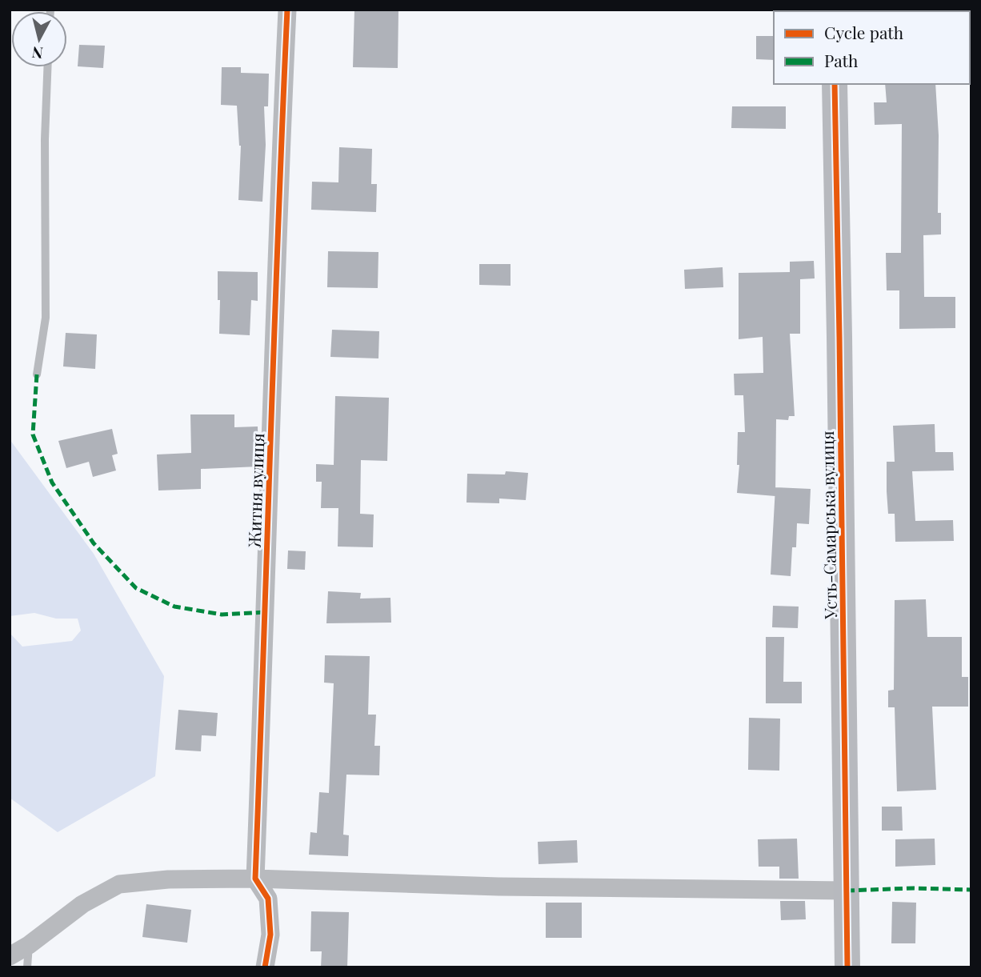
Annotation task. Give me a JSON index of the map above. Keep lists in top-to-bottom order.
{
  "streets": {
    "street": ["Житня вулиця", "Усть-Самарська вулиця"]
  },
  "legend": ["Cycle path", "Path"],
  "north": "bottom"
}
